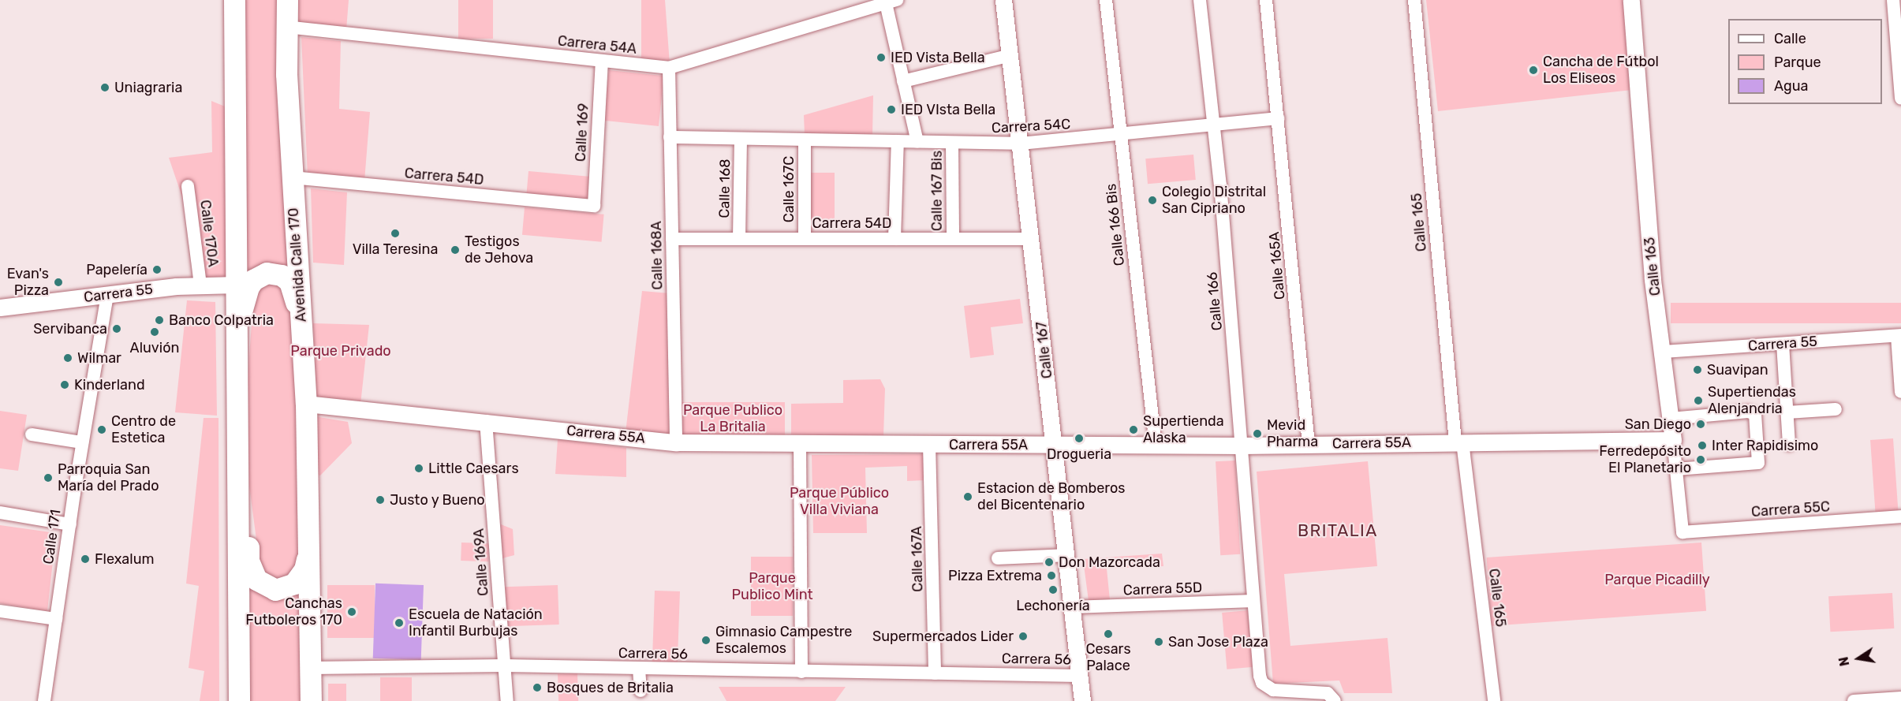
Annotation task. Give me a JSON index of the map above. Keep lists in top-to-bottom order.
{
  "streets": {
    "main road": ["Avenida Calle 170"],
    "street": [
      "Carrera 54A",
      "Carrera 54C",
      "Calle 169",
      "Carrera 54D",
      "Calle 168",
      "Calle 167C",
      "Calle 167 Bis",
      "Calle 165",
      "Calle 166 Bis",
      "Calle 170A",
      "Calle 168A",
      "Calle 165A",
      "Calle 163",
      "Carrera 55",
      "Calle 166",
      "Calle 167",
      "Carrera 55A",
      "Carrera 55C",
      "Calle 171",
      "Calle 167A",
      "Calle 169A",
      "Carrera 55D",
      "Carrera 56"
    ]
  },
  "crossings": [
    ["Carrera 54A", "Calle 169"],
    ["Carrera 54A", "Calle 168A"],
    ["Carrera 54A", "Avenida Calle 170"],
    ["Carrera 54C", "Calle 168"],
    ["Carrera 54C", "Calle 167C"],
    ["Carrera 54C", "Calle 167 Bis"],
    ["Carrera 54C", "Calle 166 Bis"],
    ["Carrera 54C", "Calle 168A"],
    ["Carrera 54C", "Calle 165A"],
    ["Carrera 54C", "Calle 166"],
    ["Carrera 54C", "Calle 167"],
    ["Calle 169", "Carrera 54D"],
    ["Carrera 54D", "Calle 168"],
    ["Carrera 54D", "Calle 167C"],
    ["Carrera 54D", "Calle 167 Bis"],
    ["Carrera 54D", "Calle 168A"],
    ["Carrera 54D", "Avenida Calle 170"],
    ["Carrera 54D", "Calle 167"],
    ["Calle 165", "Carrera 55A"],
    ["Calle 166 Bis", "Carrera 55A"],
    ["Calle 170A", "Carrera 55"],
    ["Calle 168A", "Carrera 55A"],
    ["Avenida Calle 170", "Carrera 55A"],
    ["Avenida Calle 170", "Carrera 56"],
    ["Calle 165A", "Carrera 55A"],
    ["Calle 163", "Carrera 55"],
    ["Calle 163", "Carrera 55A"],
    ["Calle 163", "Carrera 55C"],
    ["Carrera 55", "Calle 171"],
    ["Calle 166", "Carrera 55A"],
    ["Calle 166", "Carrera 55D"],
    ["Calle 167", "Carrera 55A"],
    ["Calle 167", "Carrera 55D"],
    ["Calle 167", "Carrera 56"],
    ["Carrera 55A", "Calle 167A"],
    ["Carrera 55A", "Calle 169A"],
    ["Calle 167A", "Carrera 56"],
    ["Calle 169A", "Carrera 56"]
  ],
  "districts": ["BRITALIA"],
  "parks": [
    "Parque Privado",
    "Parque Publico La Britalia",
    "Parque Público Villa Viviana",
    "Parque Publico Mint",
    "Parque Picadilly"
  ],
  "places": [
    "IED Vista Bella",
    "Cancha de Fútbol Los Eliseos",
    "Uniagraria",
    "IED VIsta Bella",
    "Colegio Distrital San Cipriano",
    "Villa Teresina",
    "Testigos de Jehova",
    "Papelería",
    "Evan's Pizza",
    "Banco Colpatria",
    "Servibanca",
    "Aluvión",
    "Wilmar",
    "Suavipan",
    "Kinderland",
    "Supertiendas Alenjandria",
    "San Diego",
    "Centro de Estetica",
    "Supertienda Alaska",
    "Mevid Pharma",
    "Drogueria",
    "Inter Rapidisimo",
    "Ferredepósito El Planetario",
    "Little Caesars",
    "Parroquia San María del Prado",
    "Estacion de Bomberos del Bicentenario",
    "Justo y Bueno",
    "Flexalum",
    "Don Mazorcada",
    "Pizza Extrema",
    "Lechonería",
    "Canchas Futboleros 170",
    "Escuela de Natación Infantil Burbujas",
    "Cesars Palace",
    "Supermercados Lider",
    "Gimnasio Campestre Escalemos",
    "San Jose Plaza",
    "Bosques de Britalia"
  ],
  "legend": ["Calle", "Parque", "Agua"],
  "north": "left"
}
